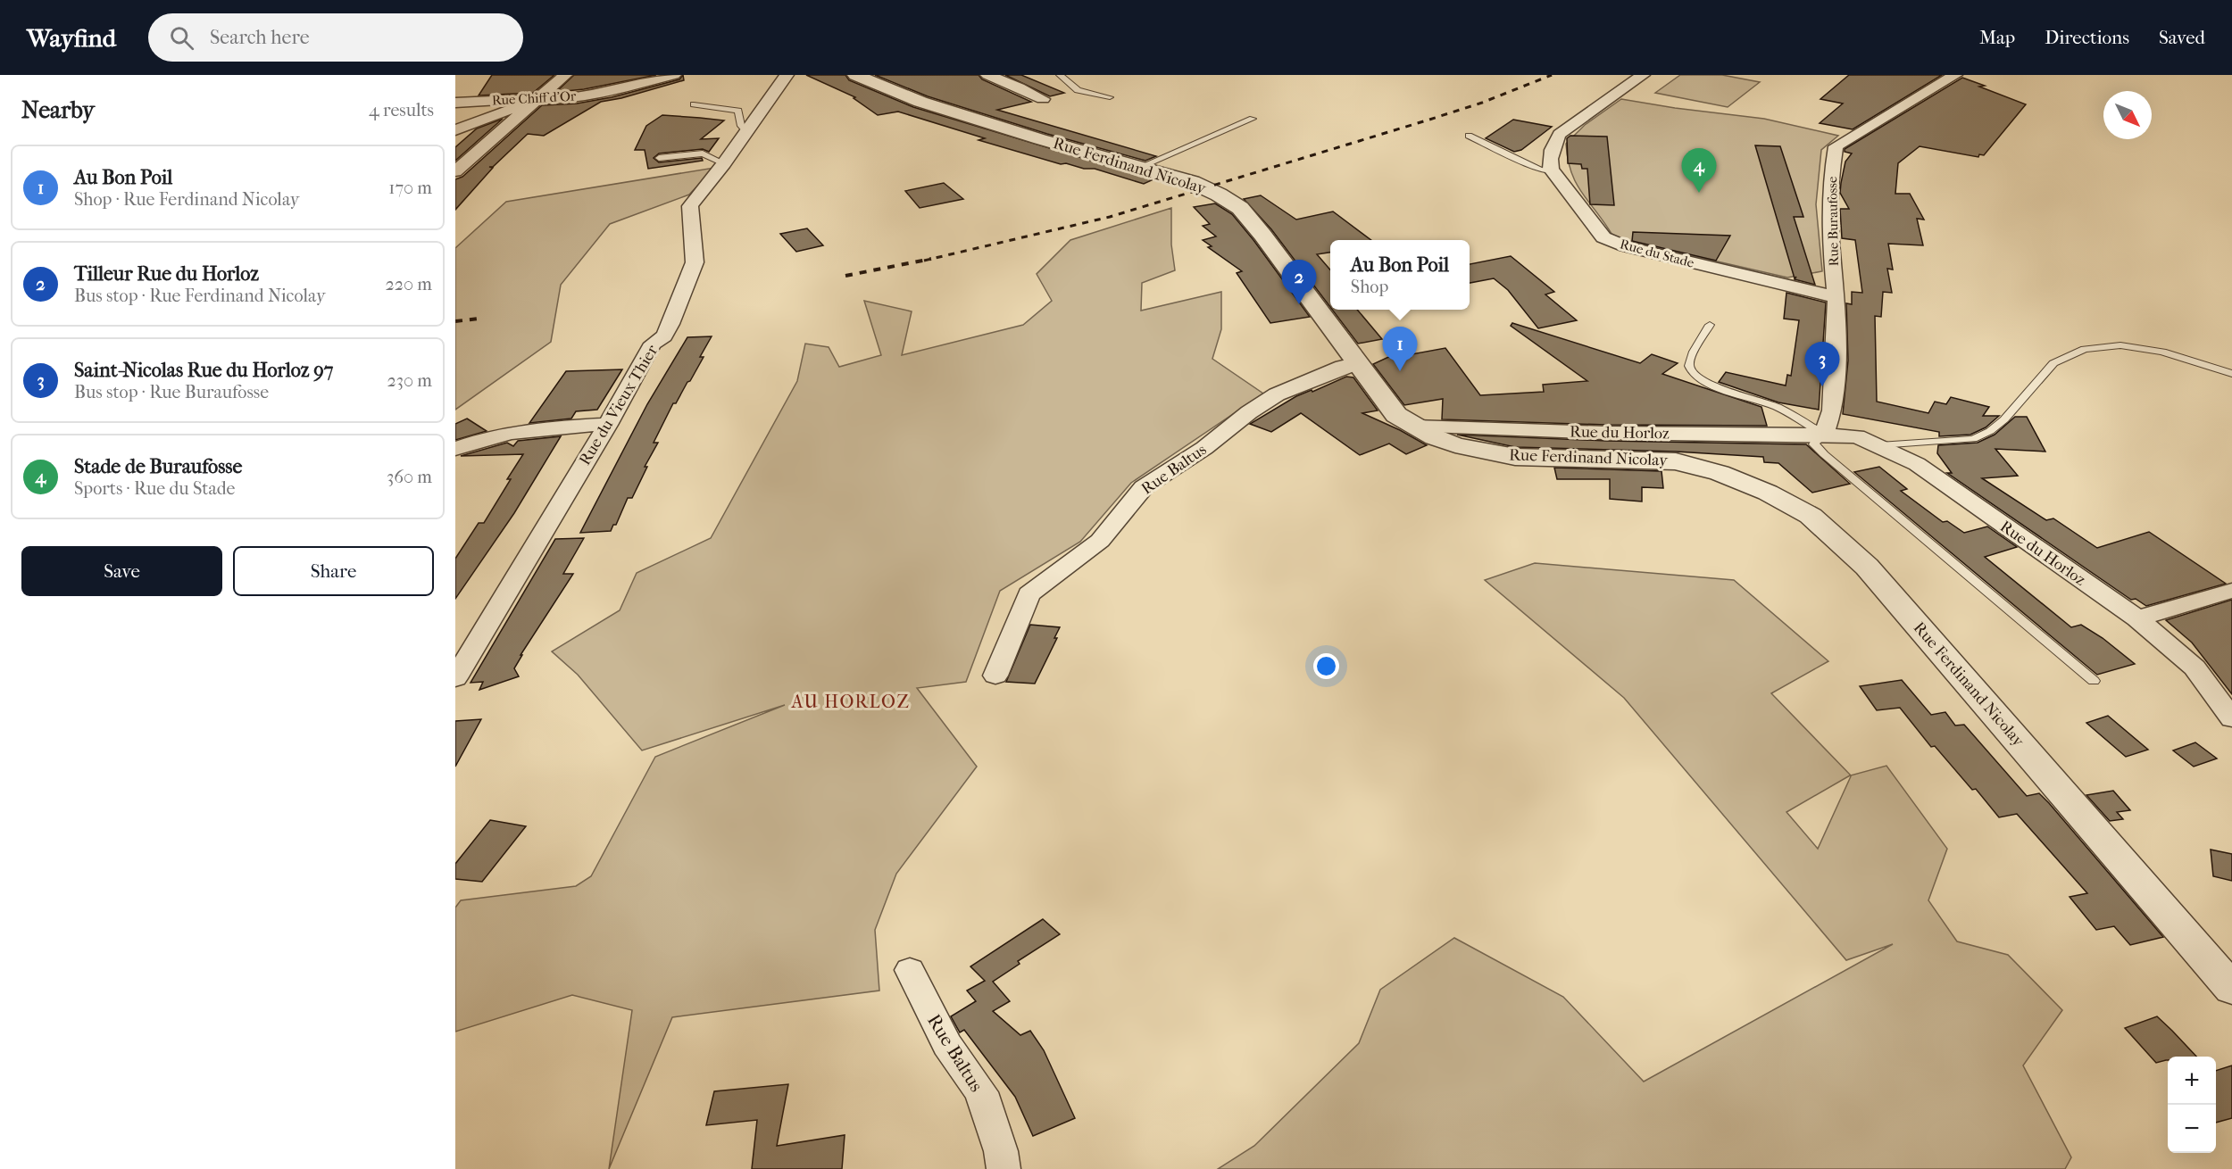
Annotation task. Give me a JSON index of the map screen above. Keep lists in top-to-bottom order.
{
  "streets": {
    "street": [
      "Rue Chiff d'Or",
      "Rue Ferdinand Nicolay",
      "Rue Buraufosse",
      "Rue du Stade",
      "Rue du Vieux Thier",
      "Rue du Horloz",
      "Rue Baltus"
    ]
  },
  "crossings": [
    ["Rue Ferdinand Nicolay", "Rue du Horloz"],
    ["Rue Ferdinand Nicolay", "Rue Baltus"],
    ["Rue Buraufosse", "Rue du Stade"],
    ["Rue Buraufosse", "Rue du Horloz"]
  ],
  "districts": ["AU HORLOZ"],
  "north": "bottom right",
  "page": {
    "header": "Wayfind",
    "search": "Search here",
    "nav": ["Map", "Directions", "Saved"],
    "heading": ["Nearby", "4 results"],
    "list": [
      {
        "mark": "1",
        "name": "Au Bon Poil",
        "note": "Shop · Rue Ferdinand Nicolay",
        "value": "170 m"
      },
      {
        "mark": "2",
        "name": "Tilleur Rue du Horloz",
        "note": "Bus stop · Rue Ferdinand Nicolay",
        "value": "220 m"
      },
      {
        "mark": "3",
        "name": "Saint-Nicolas Rue du Horloz 97",
        "note": "Bus stop · Rue Buraufosse",
        "value": "230 m"
      },
      {
        "mark": "4",
        "name": "Stade de Buraufosse",
        "note": "Sports · Rue du Stade",
        "value": "360 m"
      }
    ],
    "pins": [
      "4",
      "2",
      "1",
      "3"
    ],
    "popup": ["Au Bon Poil", "Shop"],
    "buttons": ["Save", "Share"],
    "map_buttons": ["+", "−"]
  }
}
